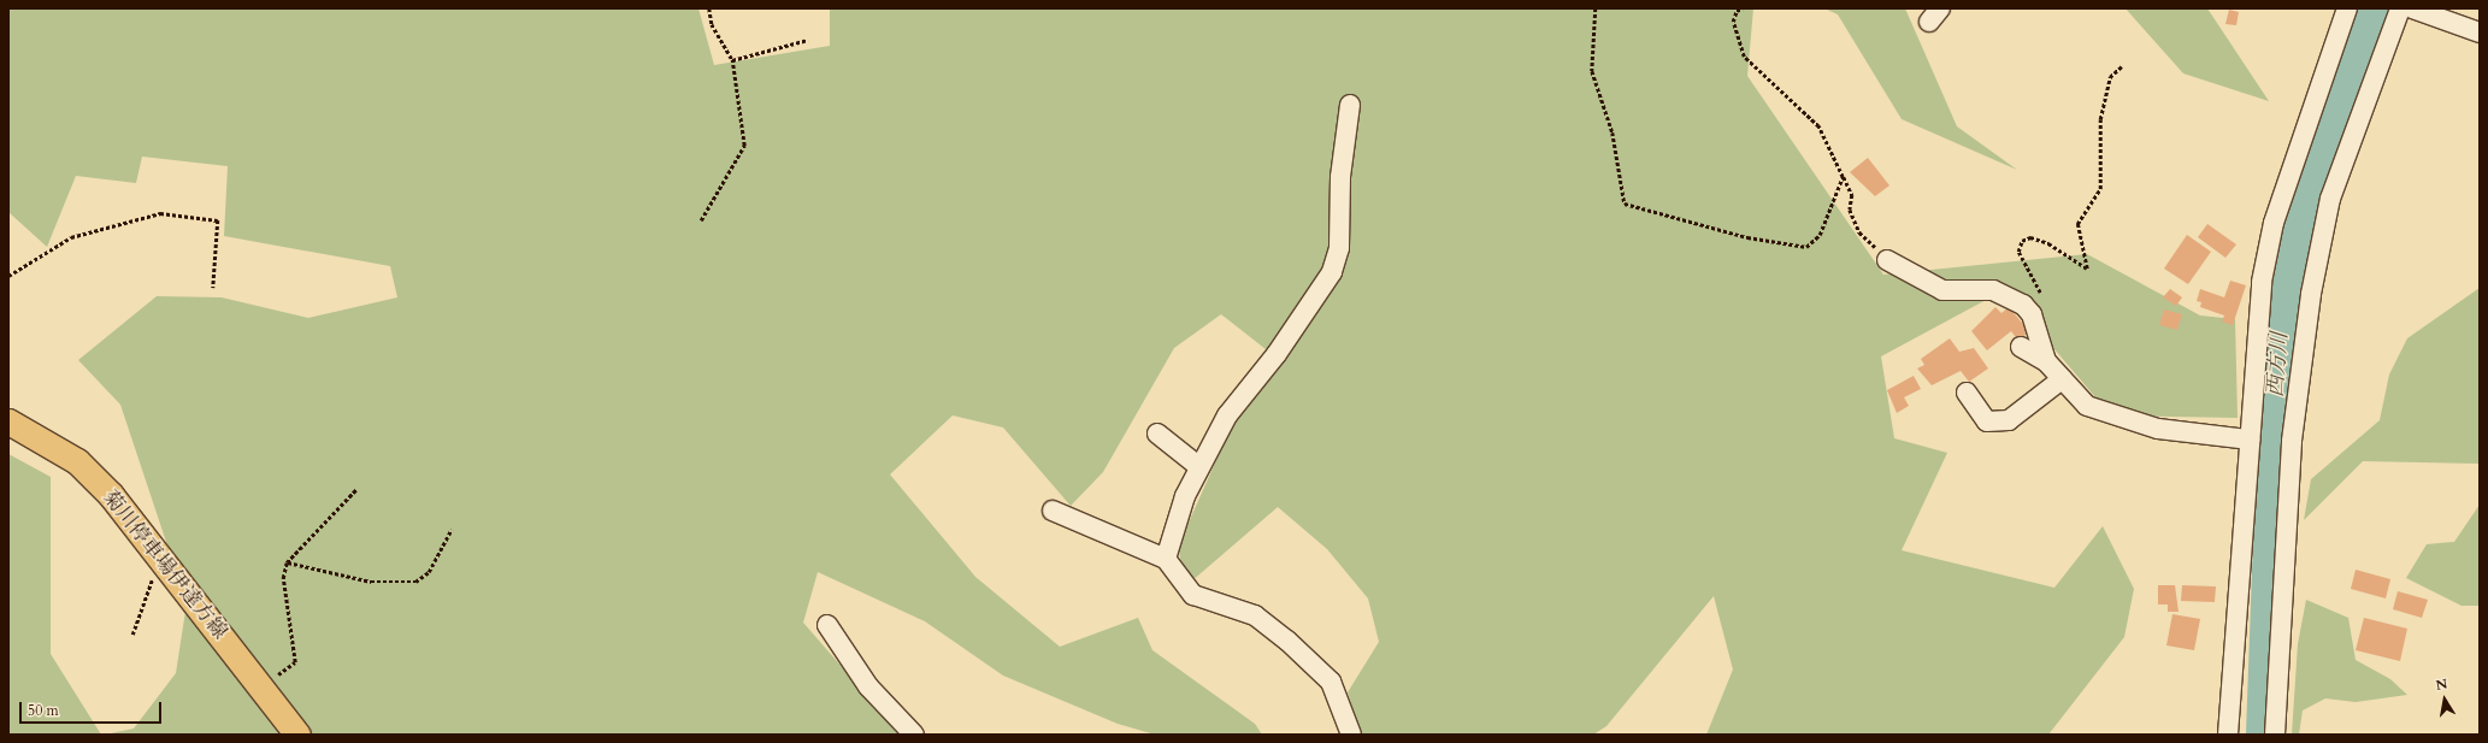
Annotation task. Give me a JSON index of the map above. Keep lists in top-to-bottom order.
{
  "streets": {
    "main road": ["菊川停車場伊達方線"]
  },
  "water": ["西方川"],
  "scale_bar": "50 m",
  "north": "top"
}
